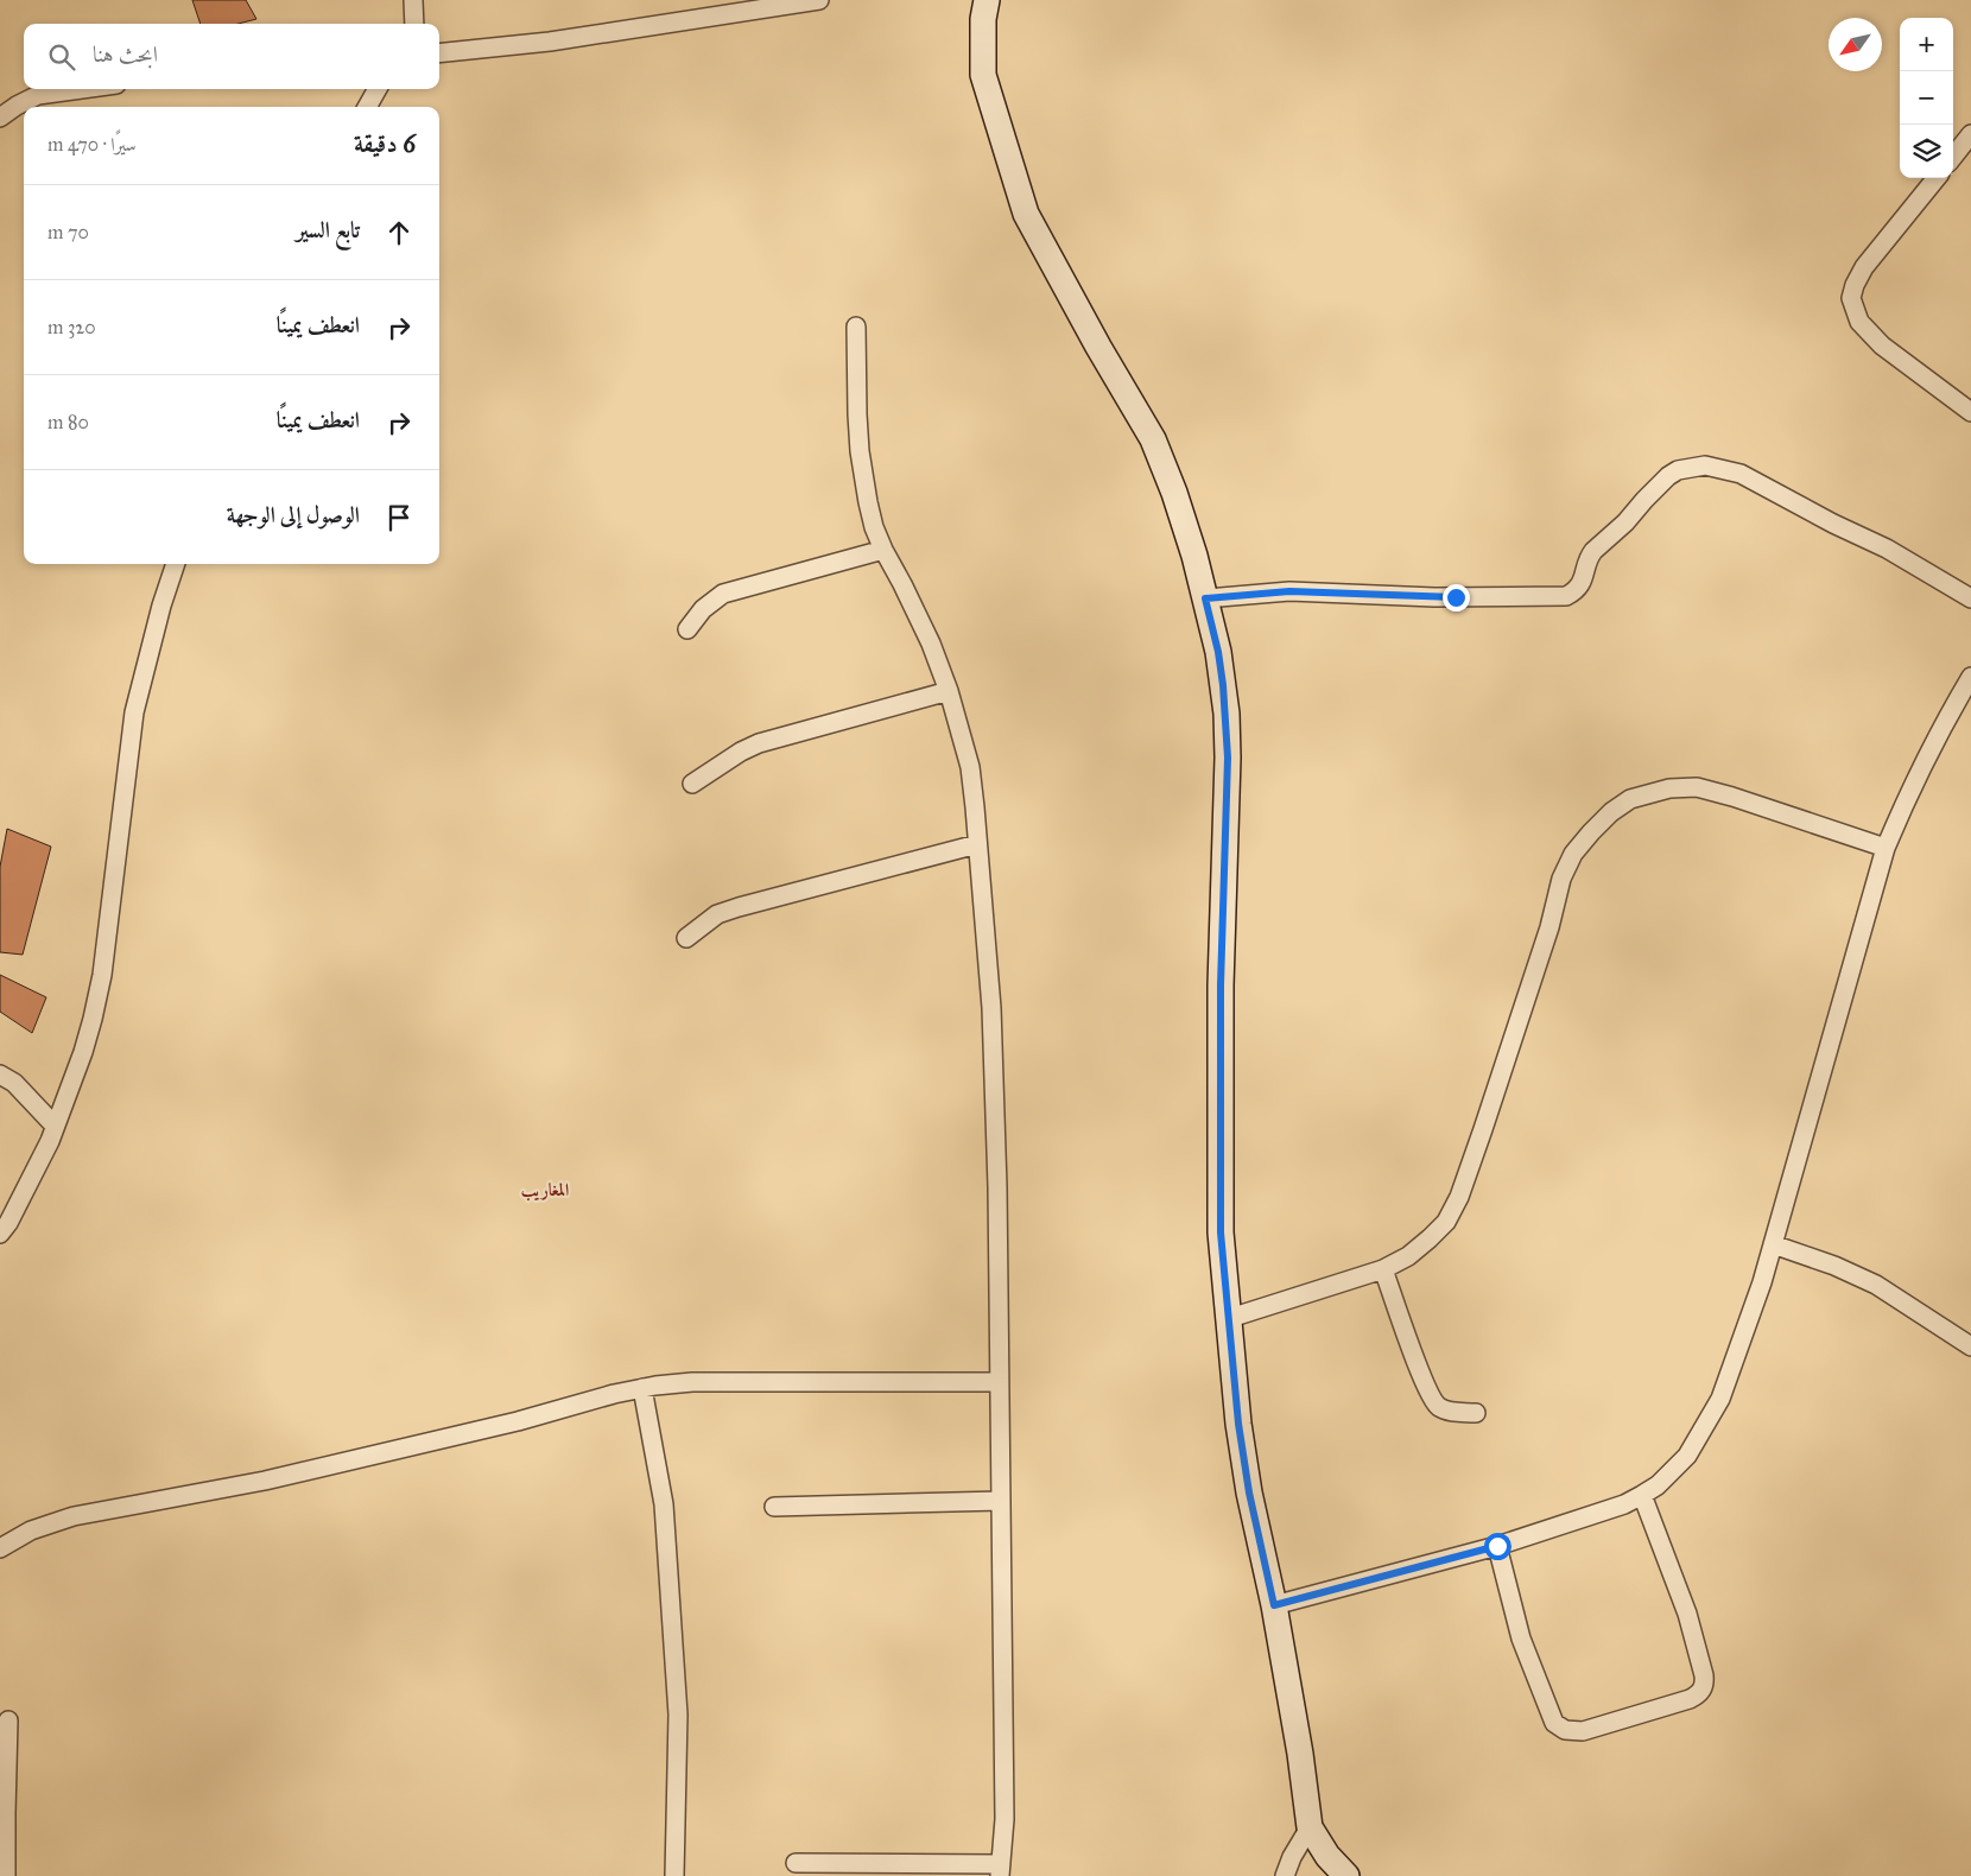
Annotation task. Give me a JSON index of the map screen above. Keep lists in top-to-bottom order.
{
  "districts": ["المغاريب"],
  "north": "bottom left",
  "page": {
    "map_buttons": ["+", "−"],
    "search": "ابحث هنا",
    "heading": ["6 دقيقة", "سيرًا · 470 m"],
    "list": [
      ["تابع السير", "70 m"],
      ["انعطف يمينًا", "320 m"],
      ["انعطف يمينًا", "80 m"],
      "الوصول إلى الوجهة"
    ]
  }
}
